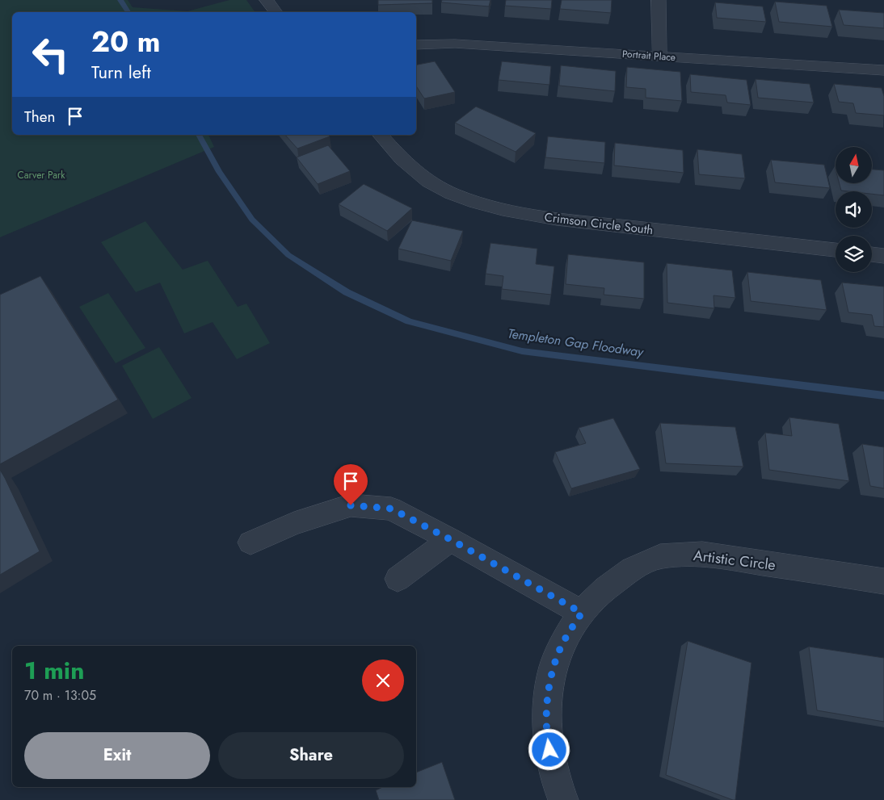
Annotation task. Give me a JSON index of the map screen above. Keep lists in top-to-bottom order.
{
  "streets": {
    "street": ["Portrait Place", "Crimson Circle South", "Artistic Circle"]
  },
  "water": ["Templeton Gap Floodway"],
  "parks": ["Carver Park"],
  "north": "top",
  "page": {
    "turn": ["20 m", "Turn left"],
    "then": "Then",
    "heading": ["1 min", "70 m · 13:05"],
    "buttons": ["Exit", "Share"]
  }
}
